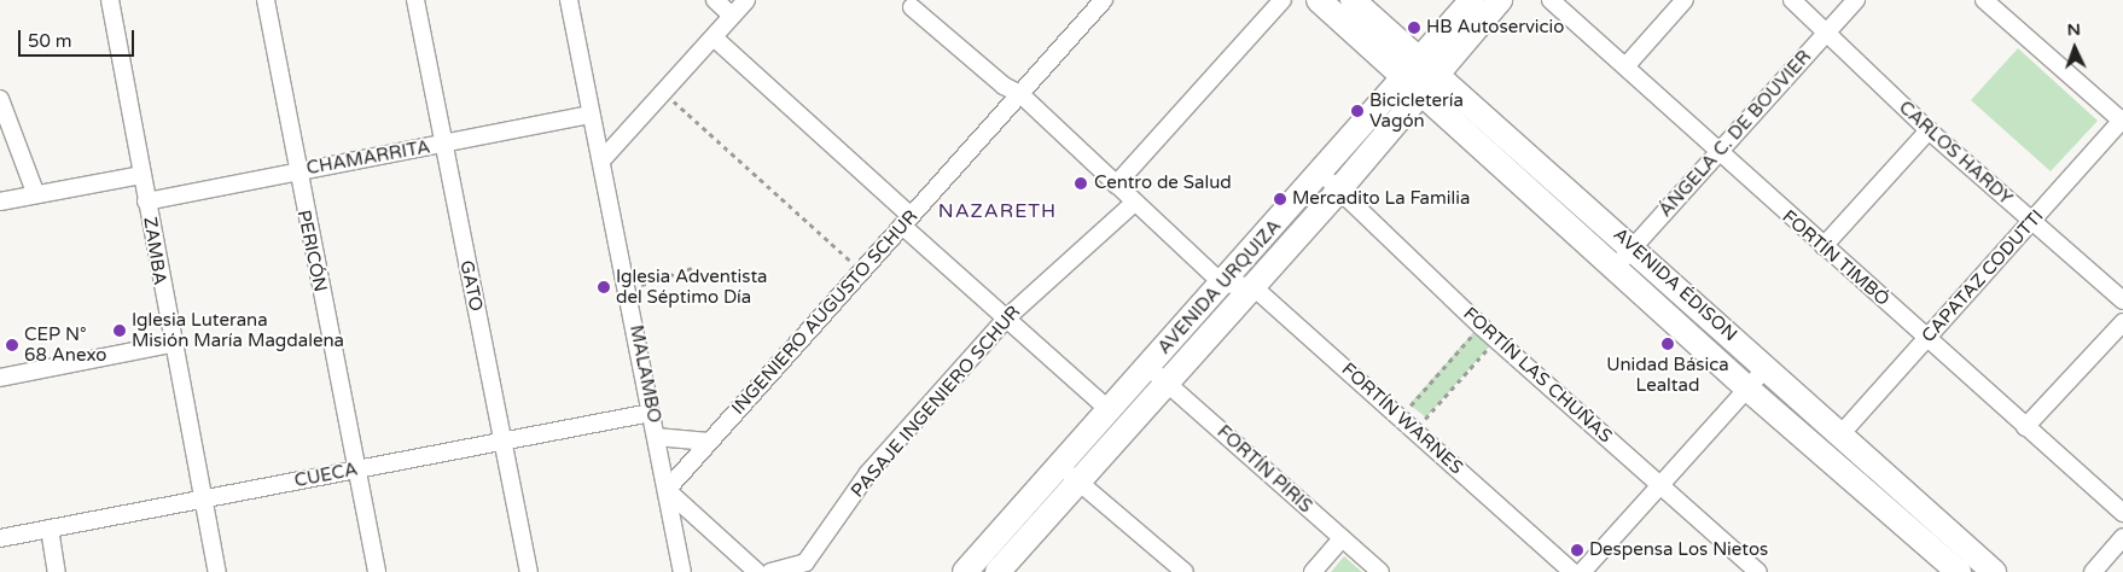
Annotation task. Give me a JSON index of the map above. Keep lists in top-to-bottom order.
{
  "streets": {
    "main road": ["AVENIDA ÉDISON", "AVENIDA URQUIZA"],
    "street": [
      "ÁNGELA C. DE BOUVIER",
      "CARLOS HARDY",
      "CHAMARRITA",
      "ZAMBA",
      "PERICÓN",
      "FORTÍN TIMBÓ",
      "CAPATAZ CODUTTI",
      "GATO",
      "INGENIERO AUGUSTO SCHUR",
      "MALAMBO",
      "FORTÍN LAS CHUÑAS",
      "PASAJE INGENIERO SCHUR",
      "FORTÍN WARNES",
      "FORTÍN PIRIS",
      "CUECA"
    ]
  },
  "crossings": [
    ["ÁNGELA C. DE BOUVIER", "CARLOS HARDY"],
    ["ÁNGELA C. DE BOUVIER", "FORTÍN TIMBÓ"],
    ["ÁNGELA C. DE BOUVIER", "AVENIDA ÉDISON"],
    ["CARLOS HARDY", "CAPATAZ CODUTTI"],
    ["CHAMARRITA", "ZAMBA"],
    ["CHAMARRITA", "PERICÓN"],
    ["CHAMARRITA", "GATO"],
    ["CHAMARRITA", "MALAMBO"],
    ["ZAMBA", "CUECA"],
    ["PERICÓN", "CUECA"],
    ["FORTÍN TIMBÓ", "CAPATAZ CODUTTI"],
    ["CAPATAZ CODUTTI", "AVENIDA ÉDISON"],
    ["AVENIDA ÉDISON", "AVENIDA URQUIZA"],
    ["GATO", "CUECA"],
    ["AVENIDA URQUIZA", "FORTÍN LAS CHUÑAS"],
    ["AVENIDA URQUIZA", "FORTÍN WARNES"],
    ["AVENIDA URQUIZA", "FORTÍN PIRIS"],
    ["INGENIERO AUGUSTO SCHUR", "MALAMBO"],
    ["MALAMBO", "CUECA"]
  ],
  "districts": ["NAZARETH"],
  "places": [
    "HB Autoservicio",
    "Bicicletería Vagón",
    "Centro de Salud",
    "Mercadito La Familia",
    "Iglesia Adventista del Séptimo Día",
    "Iglesia Luterana Misión María Magdalena",
    "Unidad Básica Lealtad",
    "CEP N° 68 Anexo",
    "Despensa Los Nietos"
  ],
  "scale_bar": "50 m",
  "north": "top"
}
